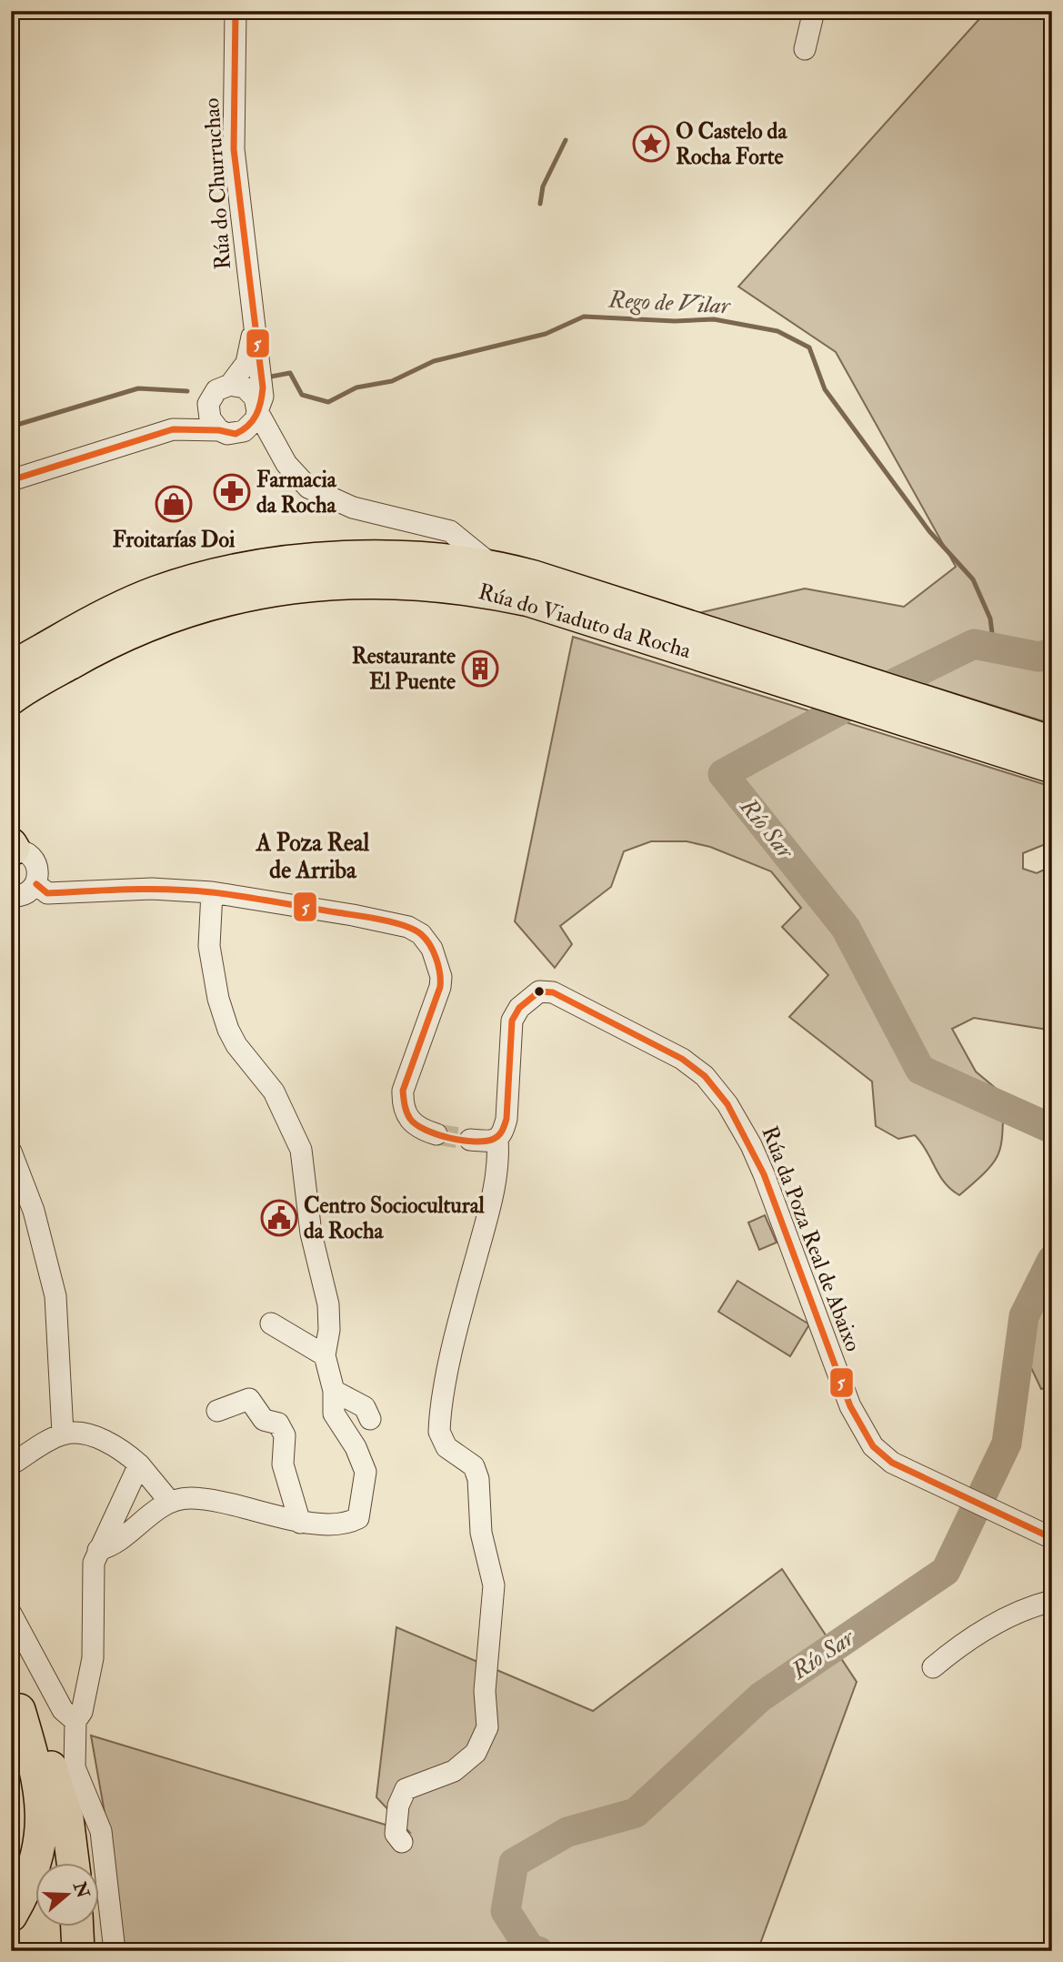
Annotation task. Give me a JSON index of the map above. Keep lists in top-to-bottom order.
{
  "streets": {
    "highway": ["Rúa do Viaduto da Rocha"],
    "street": ["Rúa do Churruchao", "Rúa da Poza Real de Abaixo"]
  },
  "districts": ["A Poza Real de Arriba"],
  "water": ["Rego de Vilar", "Río Sar"],
  "places": {
    "place": ["O Castelo da Rocha Forte"],
    "pharmacy": ["Farmacia da Rocha"],
    "shop": ["Froitarías Doi"],
    "building": ["Restaurante El Puente"],
    "public building": ["Centro Sociocultural da Rocha"]
  },
  "lines": ["transit line 5"],
  "north": "right"
}
